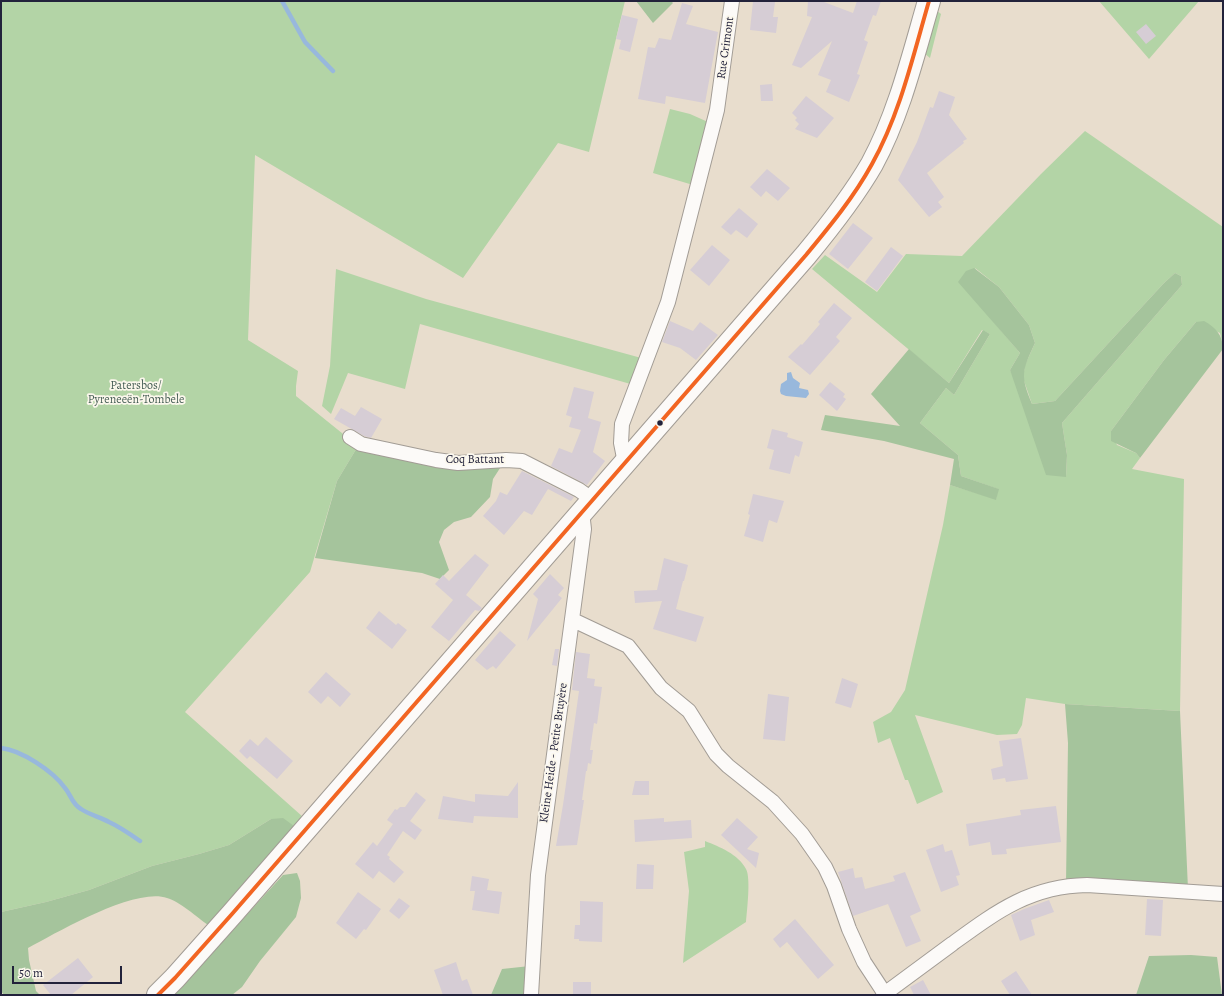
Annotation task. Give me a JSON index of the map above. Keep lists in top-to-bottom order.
{
  "streets": {
    "street": ["Rue Crimont", "Coq Battant", "Kleine Heide - Petite Bruyère"]
  },
  "crossings": [
    ["Coq Battant", "Kleine Heide - Petite Bruyère"]
  ],
  "parks": ["Patersbos/ Pyreneeën-Tombele"],
  "scale_bar": "50 m"
}
